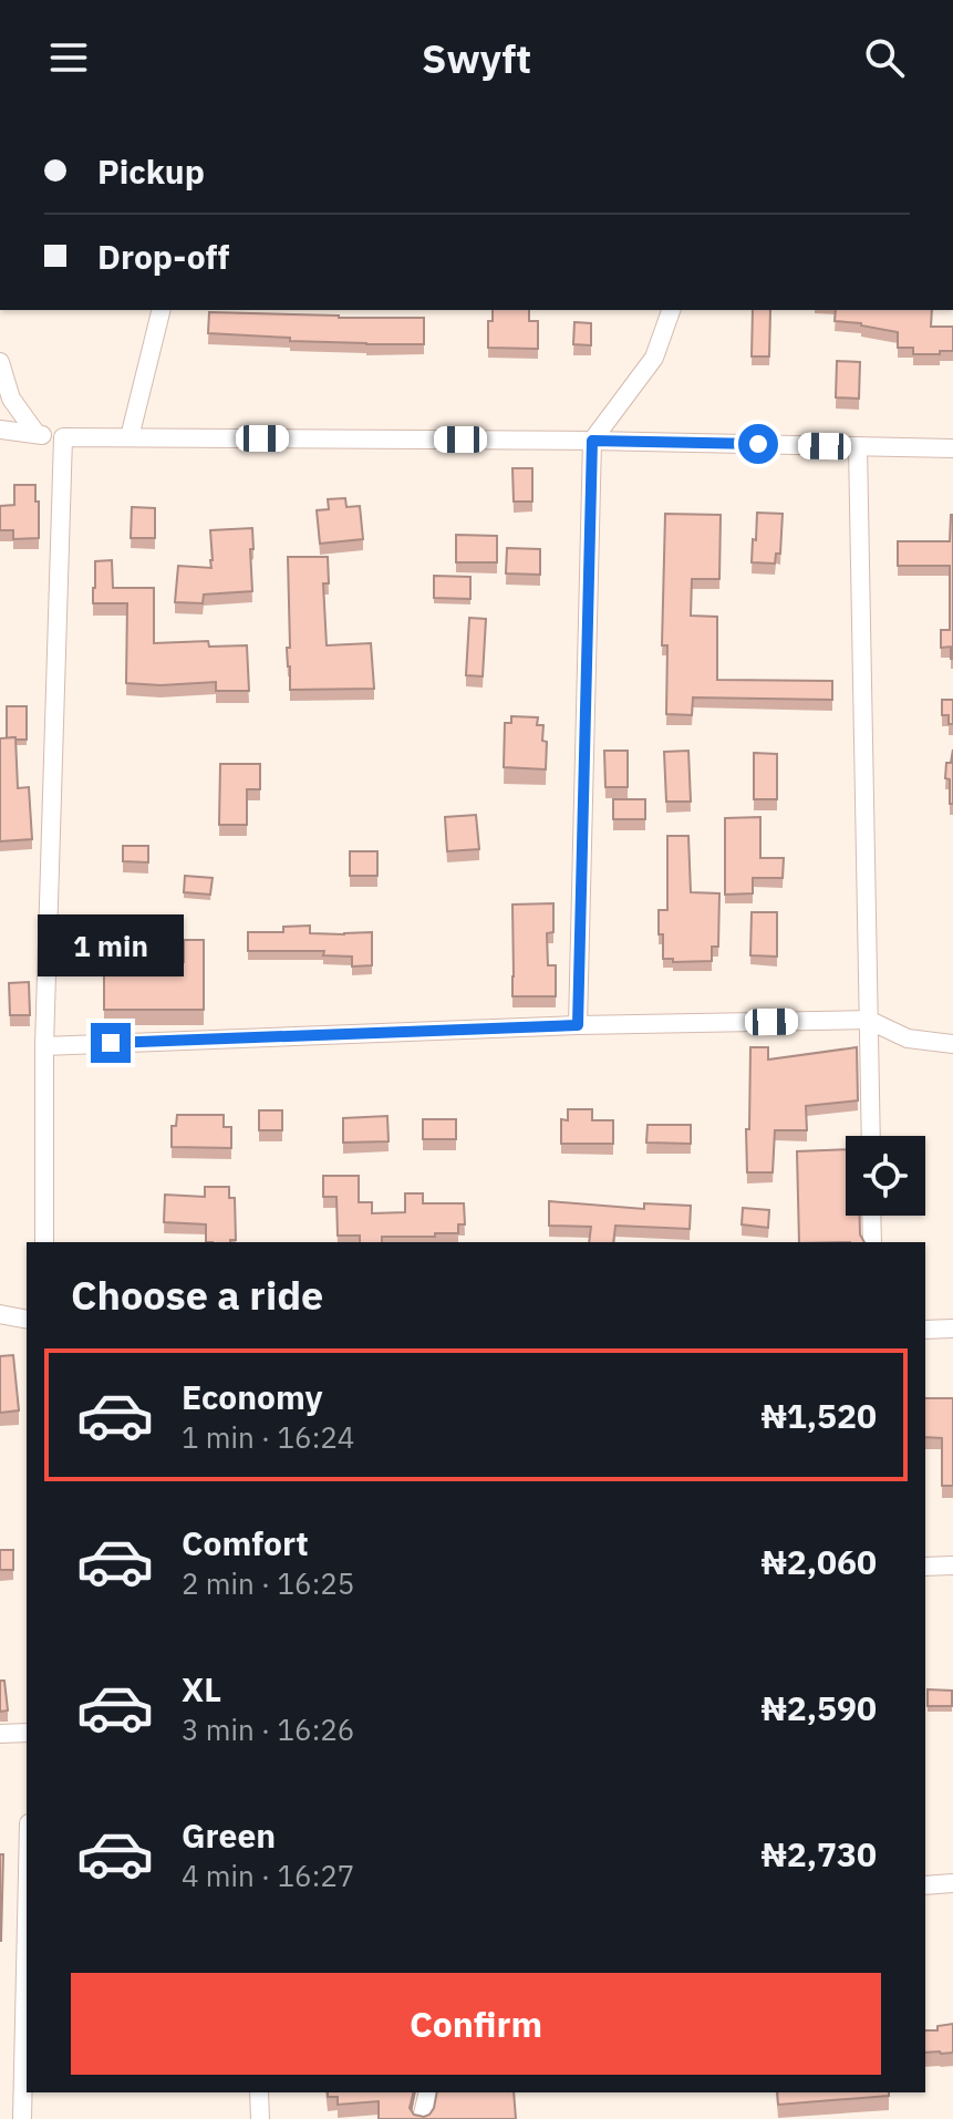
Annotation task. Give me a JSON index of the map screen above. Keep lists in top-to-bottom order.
{
  "page": {
    "header": "Swyft",
    "banner": ["Pickup", "Drop-off"],
    "bubble": "1 min",
    "heading": "Choose a ride",
    "list": [
      {
        "name": "Economy",
        "note": "1 min · 16:24",
        "value": "₦1,520"
      },
      {
        "name": "Comfort",
        "note": "2 min · 16:25",
        "value": "₦2,060"
      },
      {
        "name": "XL",
        "note": "3 min · 16:26",
        "value": "₦2,590"
      },
      {
        "name": "Green",
        "note": "4 min · 16:27",
        "value": "₦2,730"
      }
    ],
    "buttons": "Confirm"
  }
}
